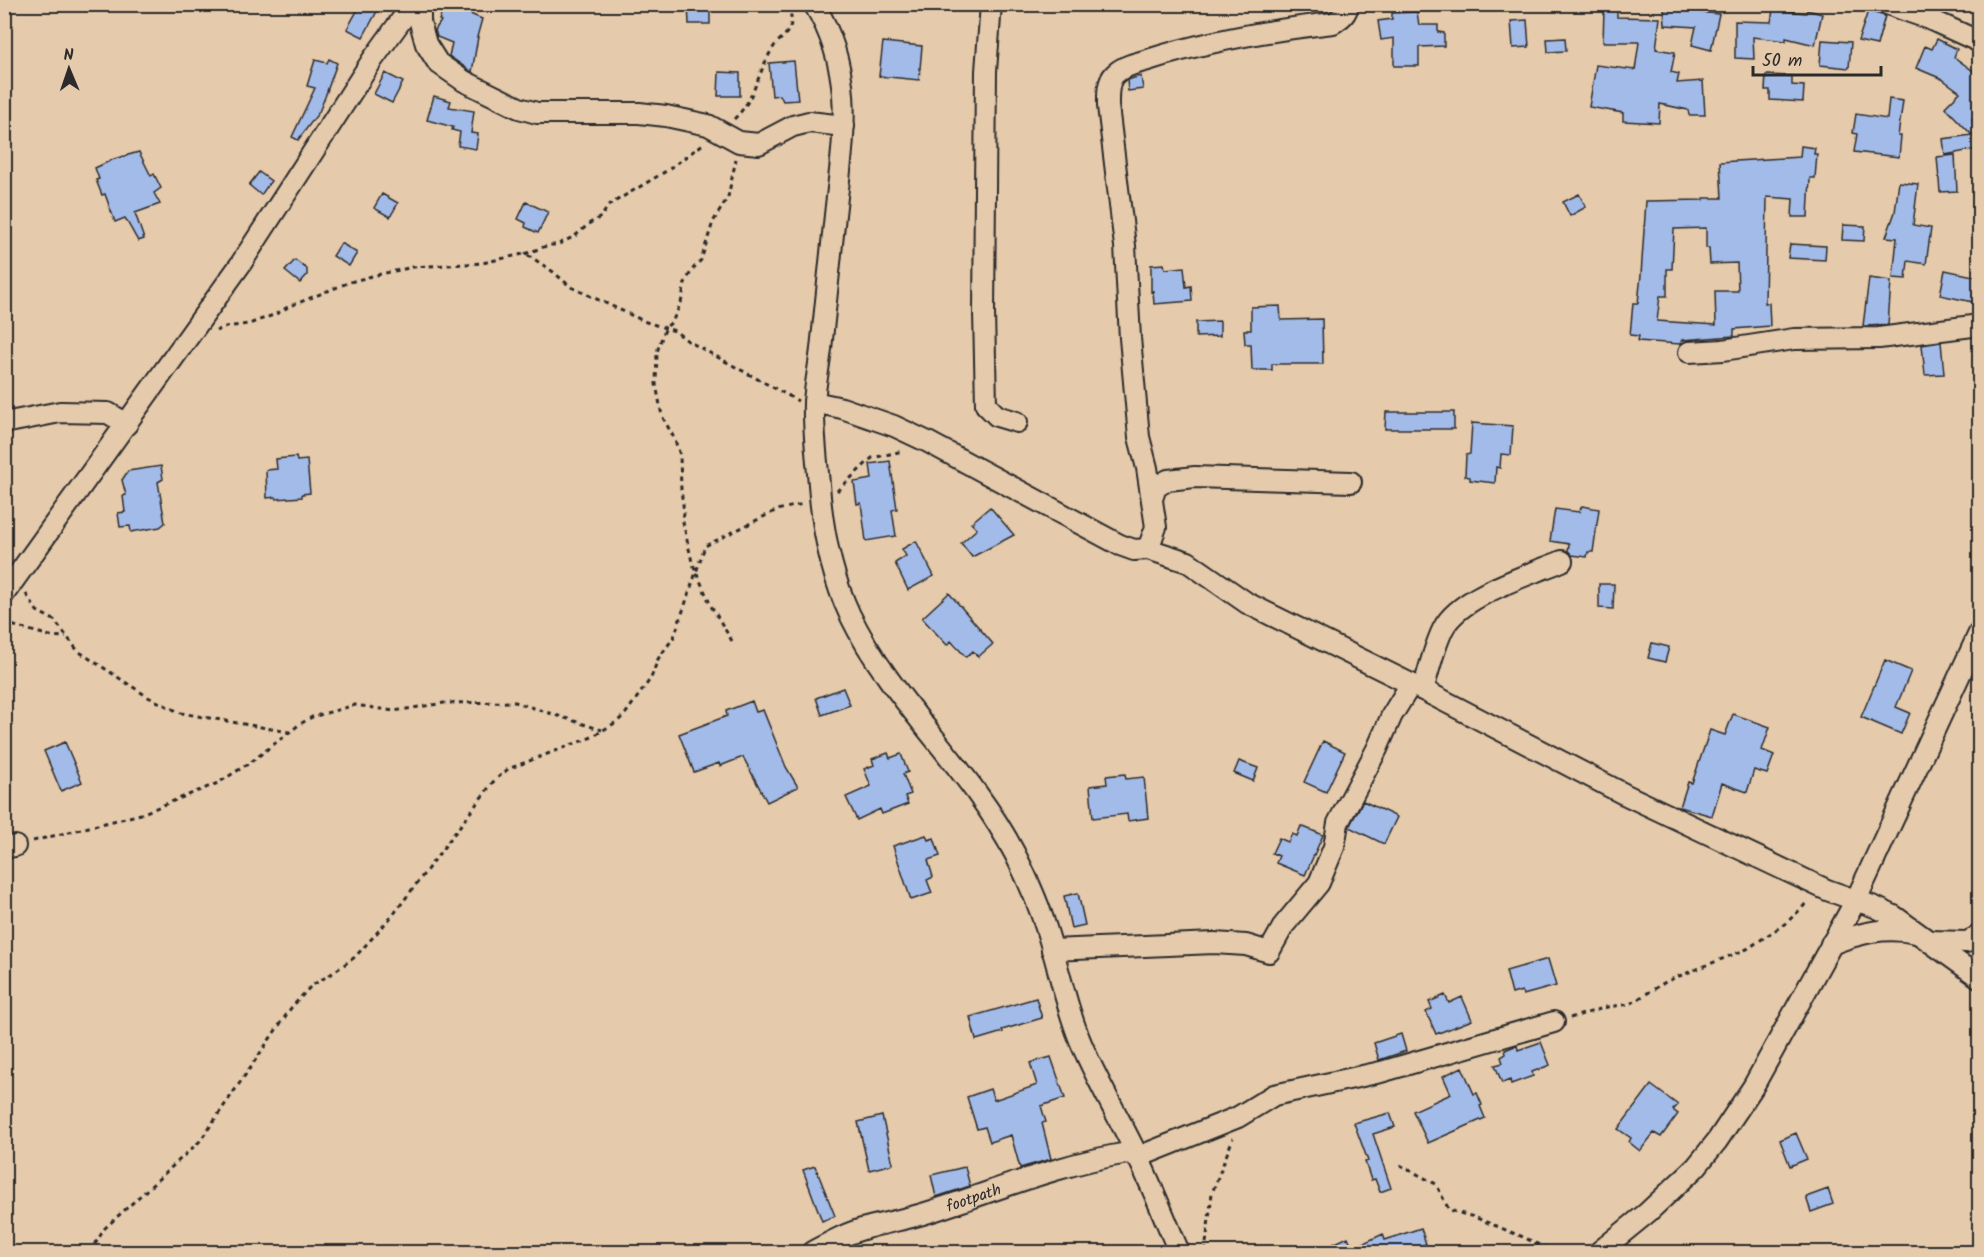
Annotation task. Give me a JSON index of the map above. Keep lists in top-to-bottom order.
{
  "streets": {
    "street": ["footpath"]
  },
  "scale_bar": "50 m",
  "north": "top"
}
